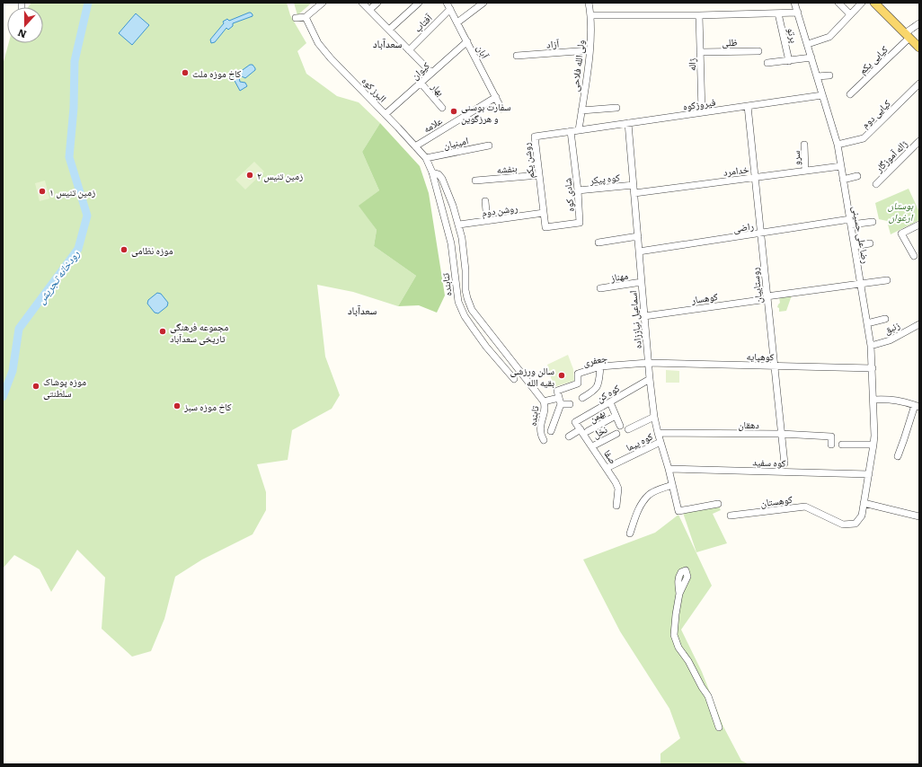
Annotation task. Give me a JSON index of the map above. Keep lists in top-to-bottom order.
{
  "streets": {
    "street": [
      "آفتاب",
      "پرتو",
      "ظلی",
      "آزاد",
      "آبان",
      "کیایی یکم",
      "ژاله",
      "ولی‌ الله فلاحی",
      "کیوان",
      "البرز کوه",
      "بهار",
      "فیروزکوه",
      "کیایی دوم",
      "علامه",
      "امینیان",
      "ژاله آموزگار",
      "سرو",
      "روشن یکم",
      "بنفشه",
      "خدامرد",
      "کوه پیکر",
      "شادی کوه",
      "روشن دوم",
      "راضی",
      "رضا علی حسینی",
      "مهناز",
      "تنابنده",
      "روستاییان",
      "کوهسار",
      "اسماعیل نیاززاده",
      "زنبق",
      "کوهپایه",
      "جعفری",
      "کوه کن",
      "بهمن",
      "تابنده",
      "دهقان",
      "نخل",
      "کوه پیما",
      "صفا",
      "کوه سفید",
      "کوهستان"
    ]
  },
  "crossings": [
    ["آفتاب", "آبان"],
    ["ظلی", "ژاله"],
    ["آزاد", "ولی‌ الله فلاحی"],
    ["آبان", "کیوان"],
    ["آبان", "علامه"],
    ["ژاله", "فیروزکوه"],
    ["ولی‌ الله فلاحی", "فیروزکوه"],
    ["ولی‌ الله فلاحی", "روشن یکم"],
    ["کیوان", "البرز کوه"],
    ["کیوان", "بهار"],
    ["البرز کوه", "علامه"],
    ["البرز کوه", "امینیان"],
    ["البرز کوه", "تنابنده"],
    ["فیروزکوه", "روشن یکم"],
    ["فیروزکوه", "رضا علی حسینی"],
    ["فیروزکوه", "روستاییان"],
    ["فیروزکوه", "اسماعیل نیاززاده"],
    ["کیایی دوم", "رضا علی حسینی"],
    ["سرو", "خدامرد"],
    ["روشن یکم", "بنفشه"],
    ["روشن یکم", "شادی کوه"],
    ["روشن یکم", "روشن دوم"],
    ["خدامرد", "رضا علی حسینی"],
    ["خدامرد", "روستاییان"],
    ["خدامرد", "اسماعیل نیاززاده"],
    ["کوه پیکر", "شادی کوه"],
    ["کوه پیکر", "اسماعیل نیاززاده"],
    ["روشن دوم", "تابنده"],
    ["راضی", "رضا علی حسینی"],
    ["راضی", "روستاییان"],
    ["راضی", "اسماعیل نیاززاده"],
    ["رضا علی حسینی", "کوهسار"],
    ["رضا علی حسینی", "زنبق"],
    ["رضا علی حسینی", "کوهپایه"],
    ["رضا علی حسینی", "کوه سفید"],
    ["رضا علی حسینی", "کوهستان"],
    ["مهناز", "اسماعیل نیاززاده"],
    ["روستاییان", "کوهسار"],
    ["روستاییان", "کوهپایه"],
    ["روستاییان", "دهقان"],
    ["کوهسار", "اسماعیل نیاززاده"],
    ["اسماعیل نیاززاده", "کوهپایه"],
    ["اسماعیل نیاززاده", "جعفری"],
    ["اسماعیل نیاززاده", "کوه کن"],
    ["اسماعیل نیاززاده", "دهقان"],
    ["اسماعیل نیاززاده", "کوه پیما"],
    ["اسماعیل نیاززاده", "کوه سفید"],
    ["کوهپایه", "جعفری"],
    ["کوه کن", "صفا"],
    ["نخل", "صفا"],
    ["کوه پیما", "صفا"],
    ["کوه سفید", "کوهستان"]
  ],
  "districts": ["سعدآباد", "سعدآباد"],
  "water": ["رودخانه تجریش"],
  "parks": ["بوستان ارغوان"],
  "places": [
    "کاخ موزه ملت",
    "سفارت بوسنی و هرزگوین",
    "زمین تنیس ۲",
    "زمین تنیس ۱",
    "موزه نظامی",
    "مجموعه فرهنگی تاریخی سعدآباد",
    "سالن ورزشی بقیه الله",
    "موزه پوشاک سلطنتی",
    "کاخ موزه سبز"
  ],
  "north": "bottom"
}
